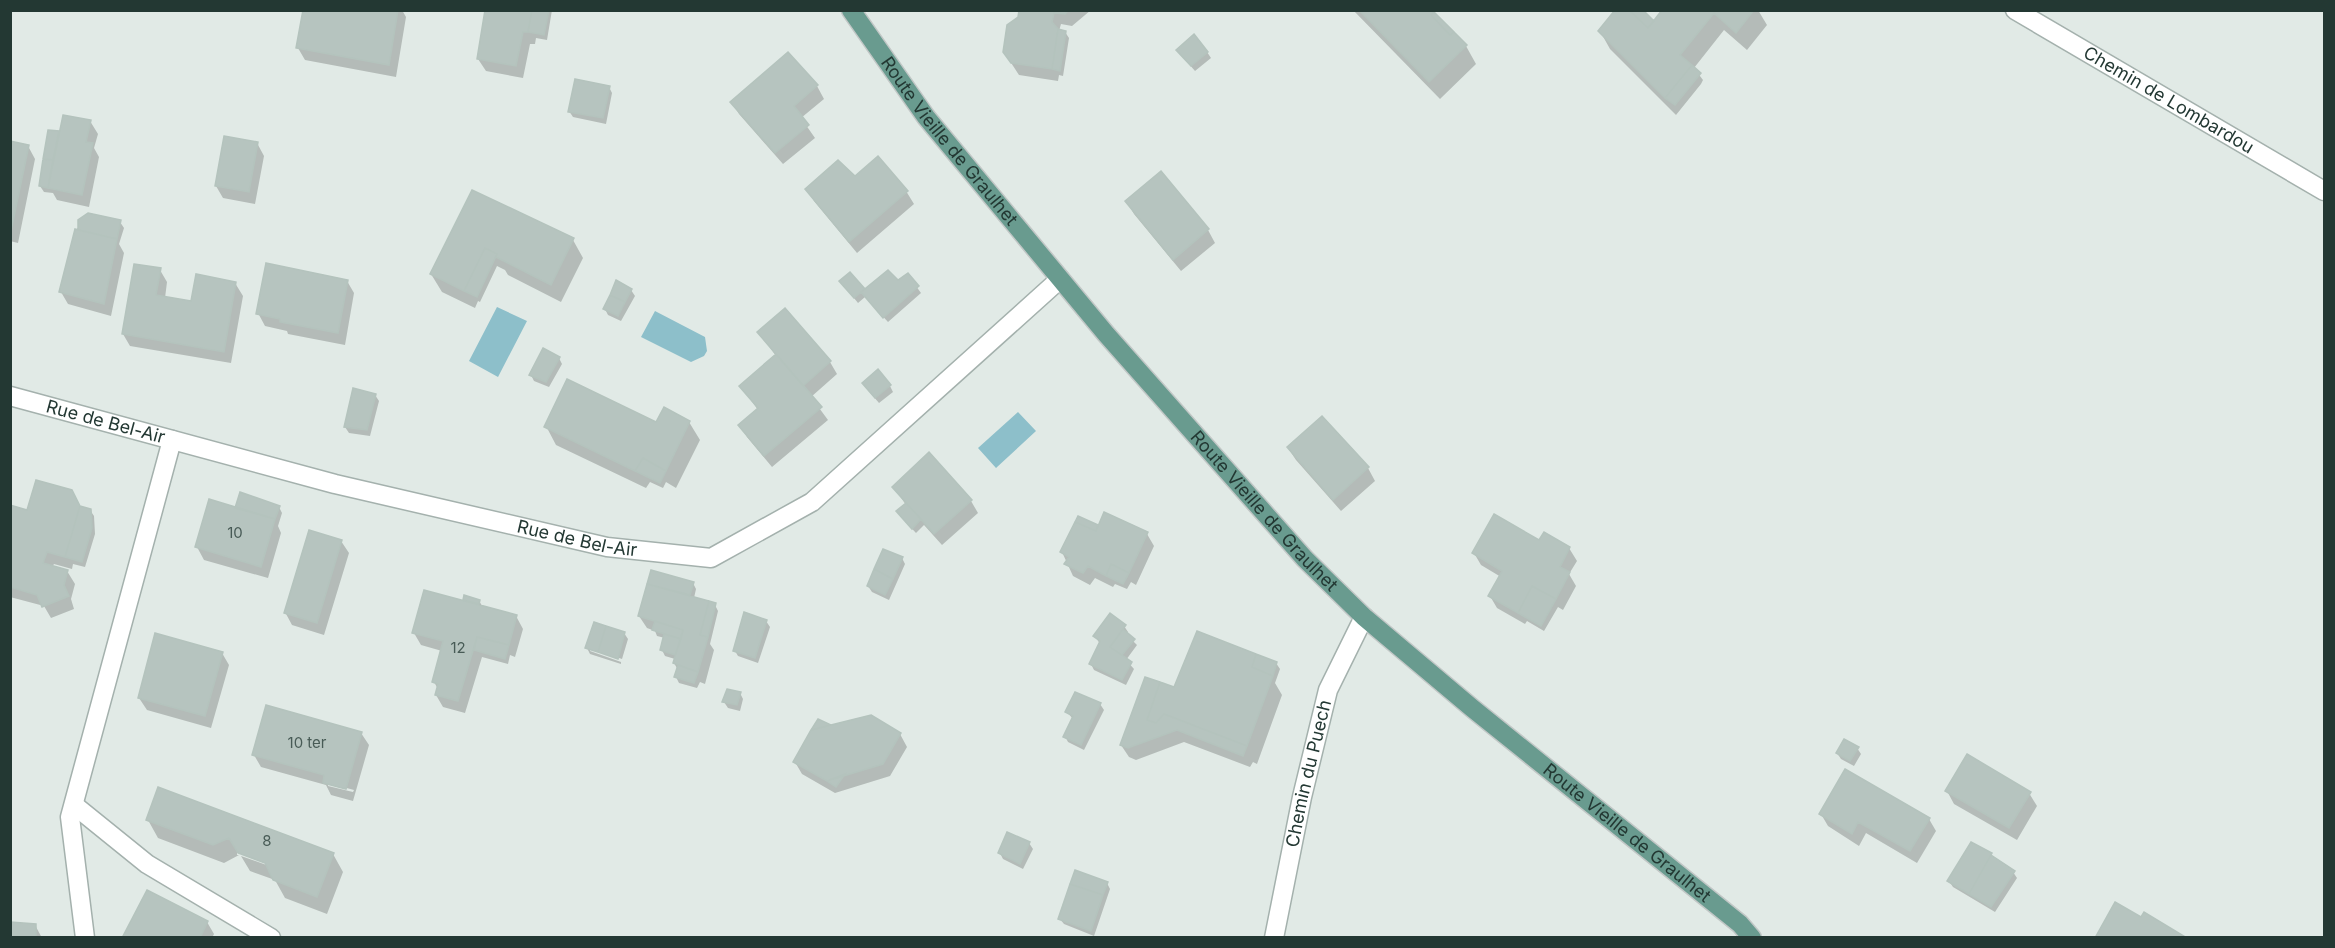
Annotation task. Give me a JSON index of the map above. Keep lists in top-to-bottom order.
{
  "streets": {
    "main road": ["Route Vieille de Graulhet"],
    "street": ["Chemin de Lombardou", "Rue de Bel-Air", "Chemin du Puech"]
  },
  "crossings": [
    ["Route Vieille de Graulhet", "Rue de Bel-Air"],
    ["Route Vieille de Graulhet", "Chemin du Puech"]
  ],
  "house_numbers": [
    "10",
    "12",
    "10 ter",
    "8"
  ]
}
